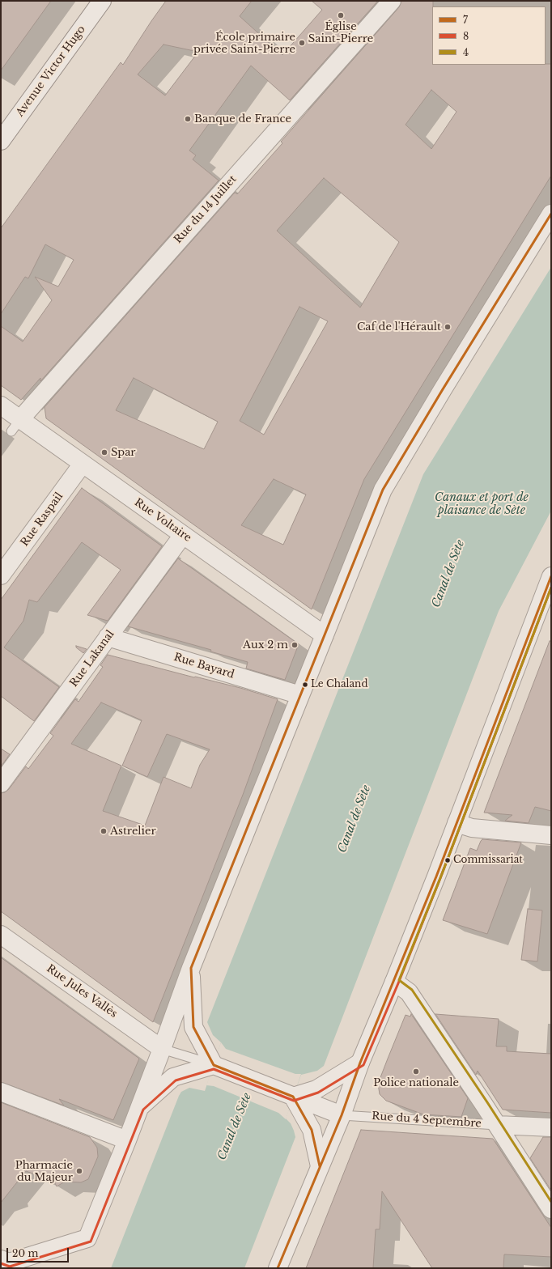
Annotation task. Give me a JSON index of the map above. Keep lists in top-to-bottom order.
{
  "streets": {
    "street": [
      "Avenue Victor Hugo",
      "Rue du 14 Juillet",
      "Rue Raspail",
      "Rue Voltaire",
      "Rue Lakanal",
      "Rue Bayard",
      "Rue Jules Vallès",
      "Rue du 4 Septembre"
    ]
  },
  "crossings": [
    ["Rue du 14 Juillet", "Rue Voltaire"],
    ["Rue Raspail", "Rue Voltaire"],
    ["Rue Voltaire", "Rue Lakanal"],
    ["Rue Lakanal", "Rue Bayard"]
  ],
  "water": ["Canaux et port de plaisance de Sète", "Canal de Sète"],
  "places": [
    "Église Saint-Pierre",
    "École primaire privée Saint-Pierre",
    "Banque de France",
    "Caf de l'Hérault",
    "Spar",
    "Aux 2 m",
    "Le Chaland",
    "Astrelier",
    "Commissariat",
    "Police nationale",
    "Pharmacie du Majeur"
  ],
  "lines": ["transit line 7", "transit line 8", "transit line 4"],
  "legend": ["7", "8", "4"],
  "scale_bar": "20 m"
}
